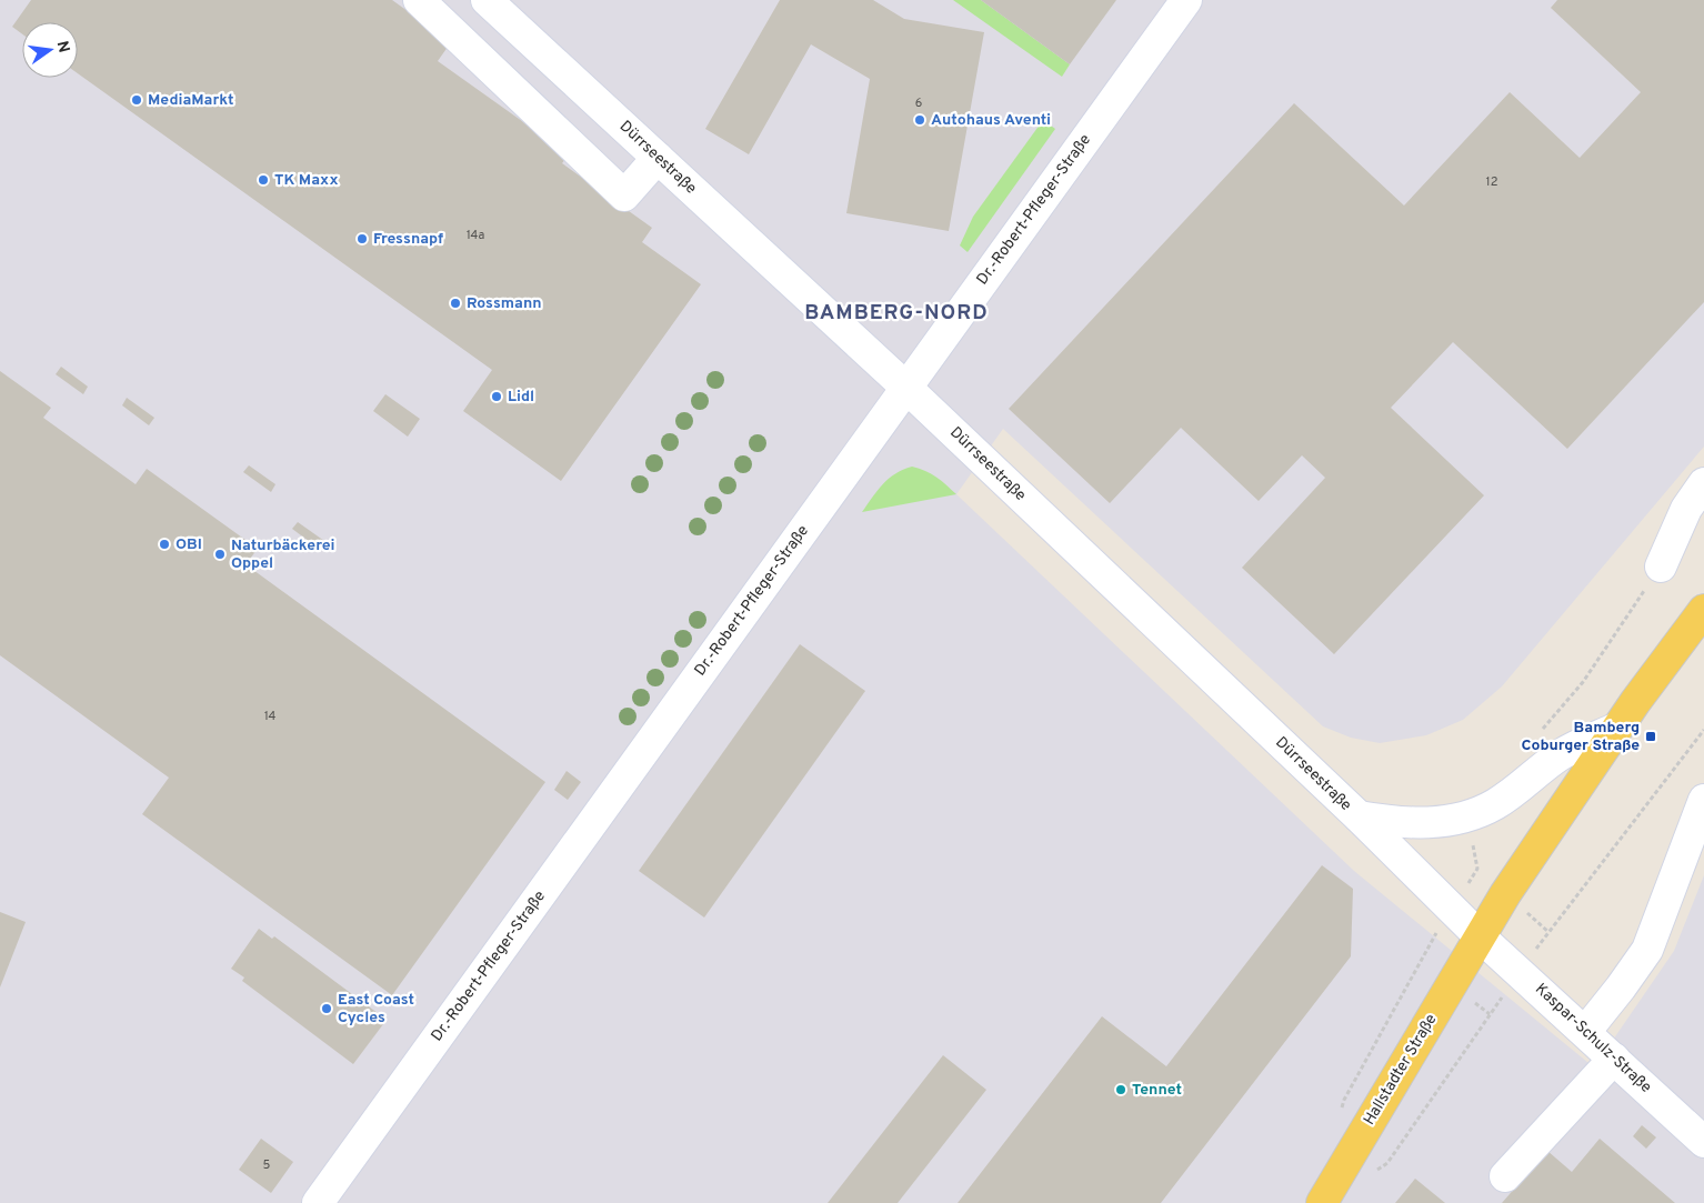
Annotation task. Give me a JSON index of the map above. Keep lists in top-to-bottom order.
{
  "streets": {
    "main road": ["Hallstadter Straße"],
    "street": ["Dürrseestraße", "Dr.-Robert-Pfleger-Straße", "Kaspar-Schulz-Straße"]
  },
  "crossings": [
    ["Dürrseestraße", "Dr.-Robert-Pfleger-Straße"],
    ["Dürrseestraße", "Kaspar-Schulz-Straße"],
    ["Dürrseestraße", "Hallstadter Straße"],
    ["Kaspar-Schulz-Straße", "Hallstadter Straße"]
  ],
  "districts": ["BAMBERG-NORD"],
  "places": {
    "other": [
      "MediaMarkt",
      "Autohaus Aventi",
      "TK Maxx",
      "Fressnapf",
      "Rossmann",
      "Lidl",
      "OBI",
      "Naturbäckerei Oppel",
      "East Coast Cycles",
      "Tennet"
    ],
    "transit": ["Bamberg Coburger Straße"]
  },
  "house_numbers": [
    "6",
    "12",
    "14a",
    "14",
    "5"
  ],
  "north": "right"
}
